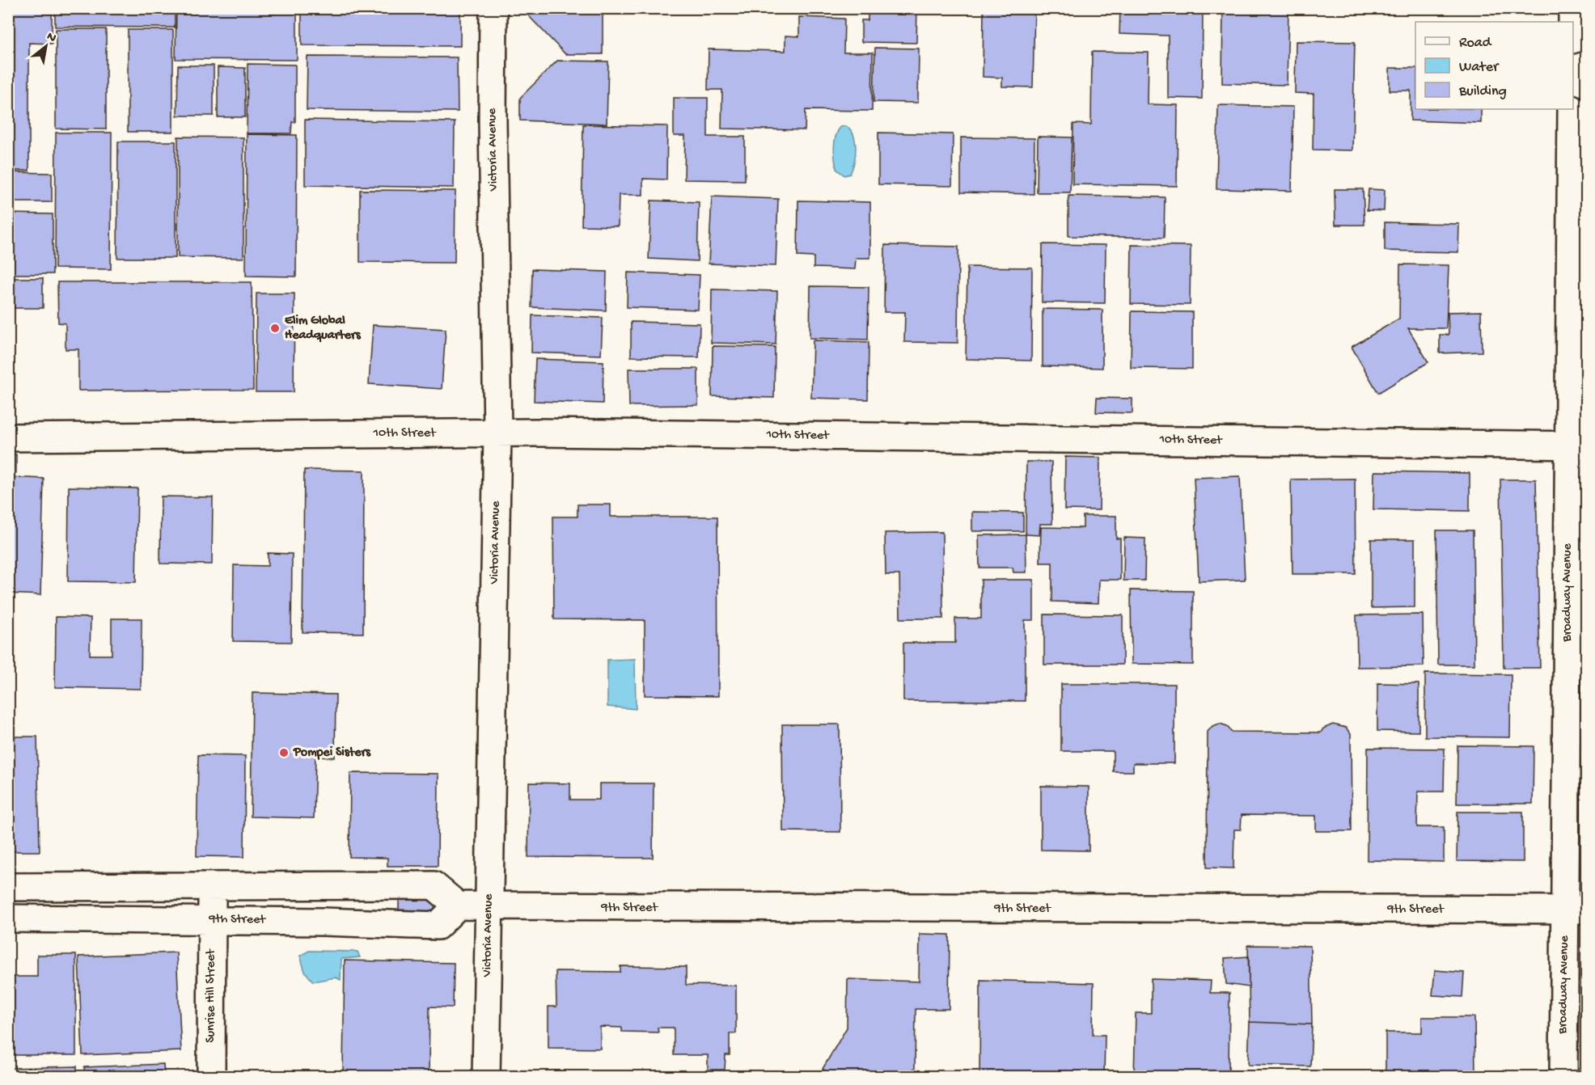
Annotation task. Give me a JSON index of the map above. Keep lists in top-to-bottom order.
{
  "streets": {
    "street": [
      "Victoria Avenue",
      "10th Street",
      "Broadway Avenue",
      "9th Street",
      "Sunrise Hill Street"
    ]
  },
  "crossings": [
    ["Victoria Avenue", "10th Street"],
    ["Victoria Avenue", "9th Street"],
    ["10th Street", "Broadway Avenue"],
    ["Broadway Avenue", "9th Street"],
    ["9th Street", "Sunrise Hill Street"]
  ],
  "places": ["Elim Global Headquarters", "Pompei Sisters"],
  "legend": ["Road", "Water", "Building"],
  "north": "top right"
}
